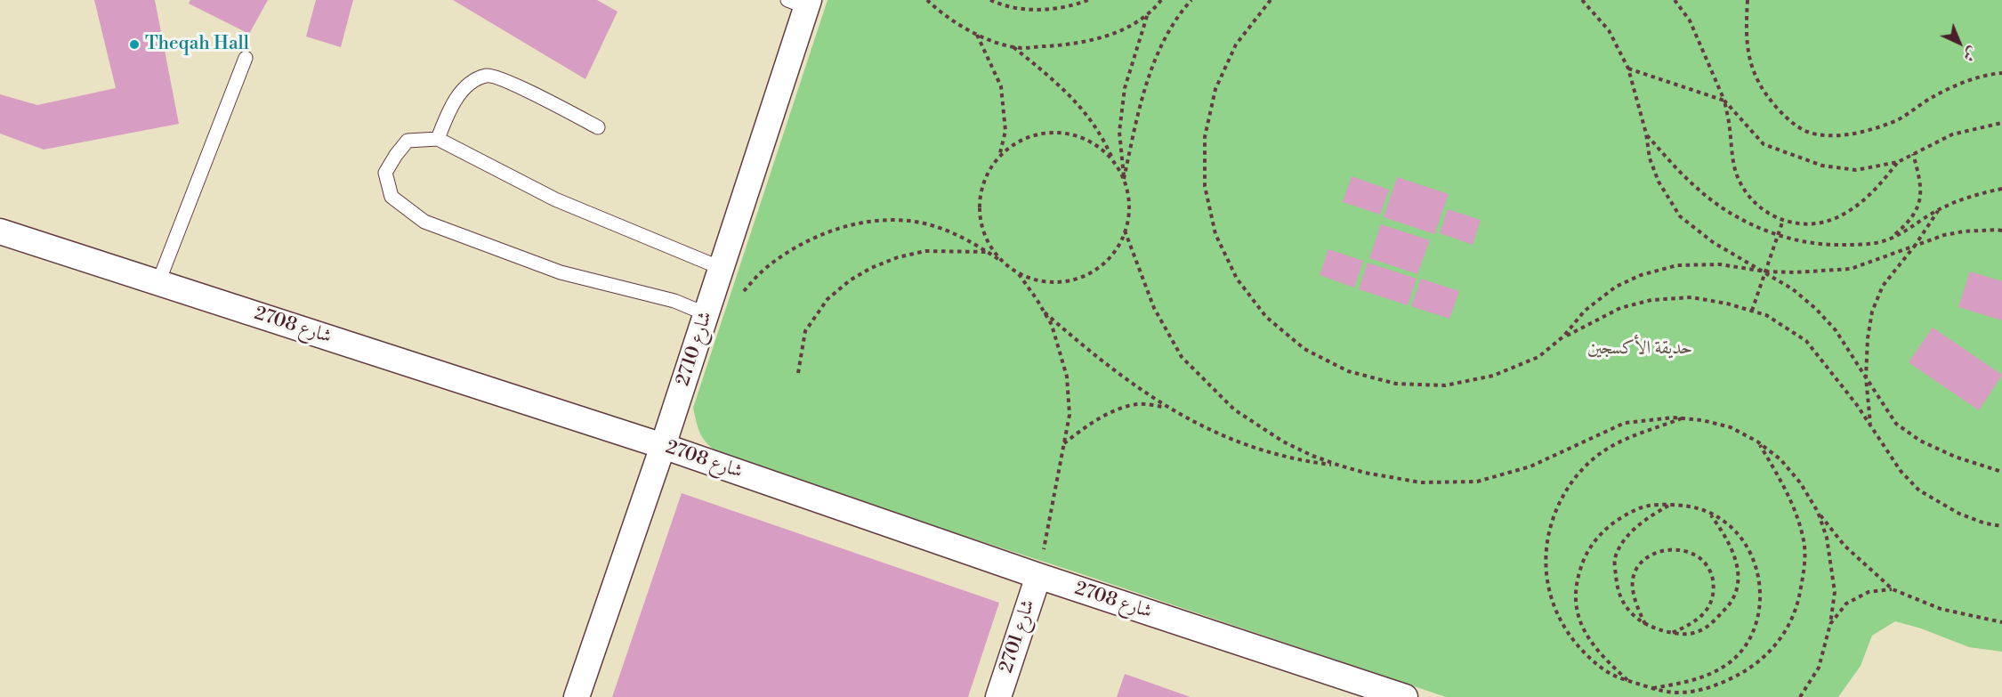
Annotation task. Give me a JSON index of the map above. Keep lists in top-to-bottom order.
{
  "streets": {
    "street": ["شارع 2708", "شارع 2710", "شارع 2701"]
  },
  "crossings": [
    ["شارع 2708", "شارع 2710"],
    ["شارع 2708", "شارع 2701"]
  ],
  "parks": ["حديقة الأكسجين"],
  "places": ["Theqah Hall"],
  "north": "bottom right"
}
